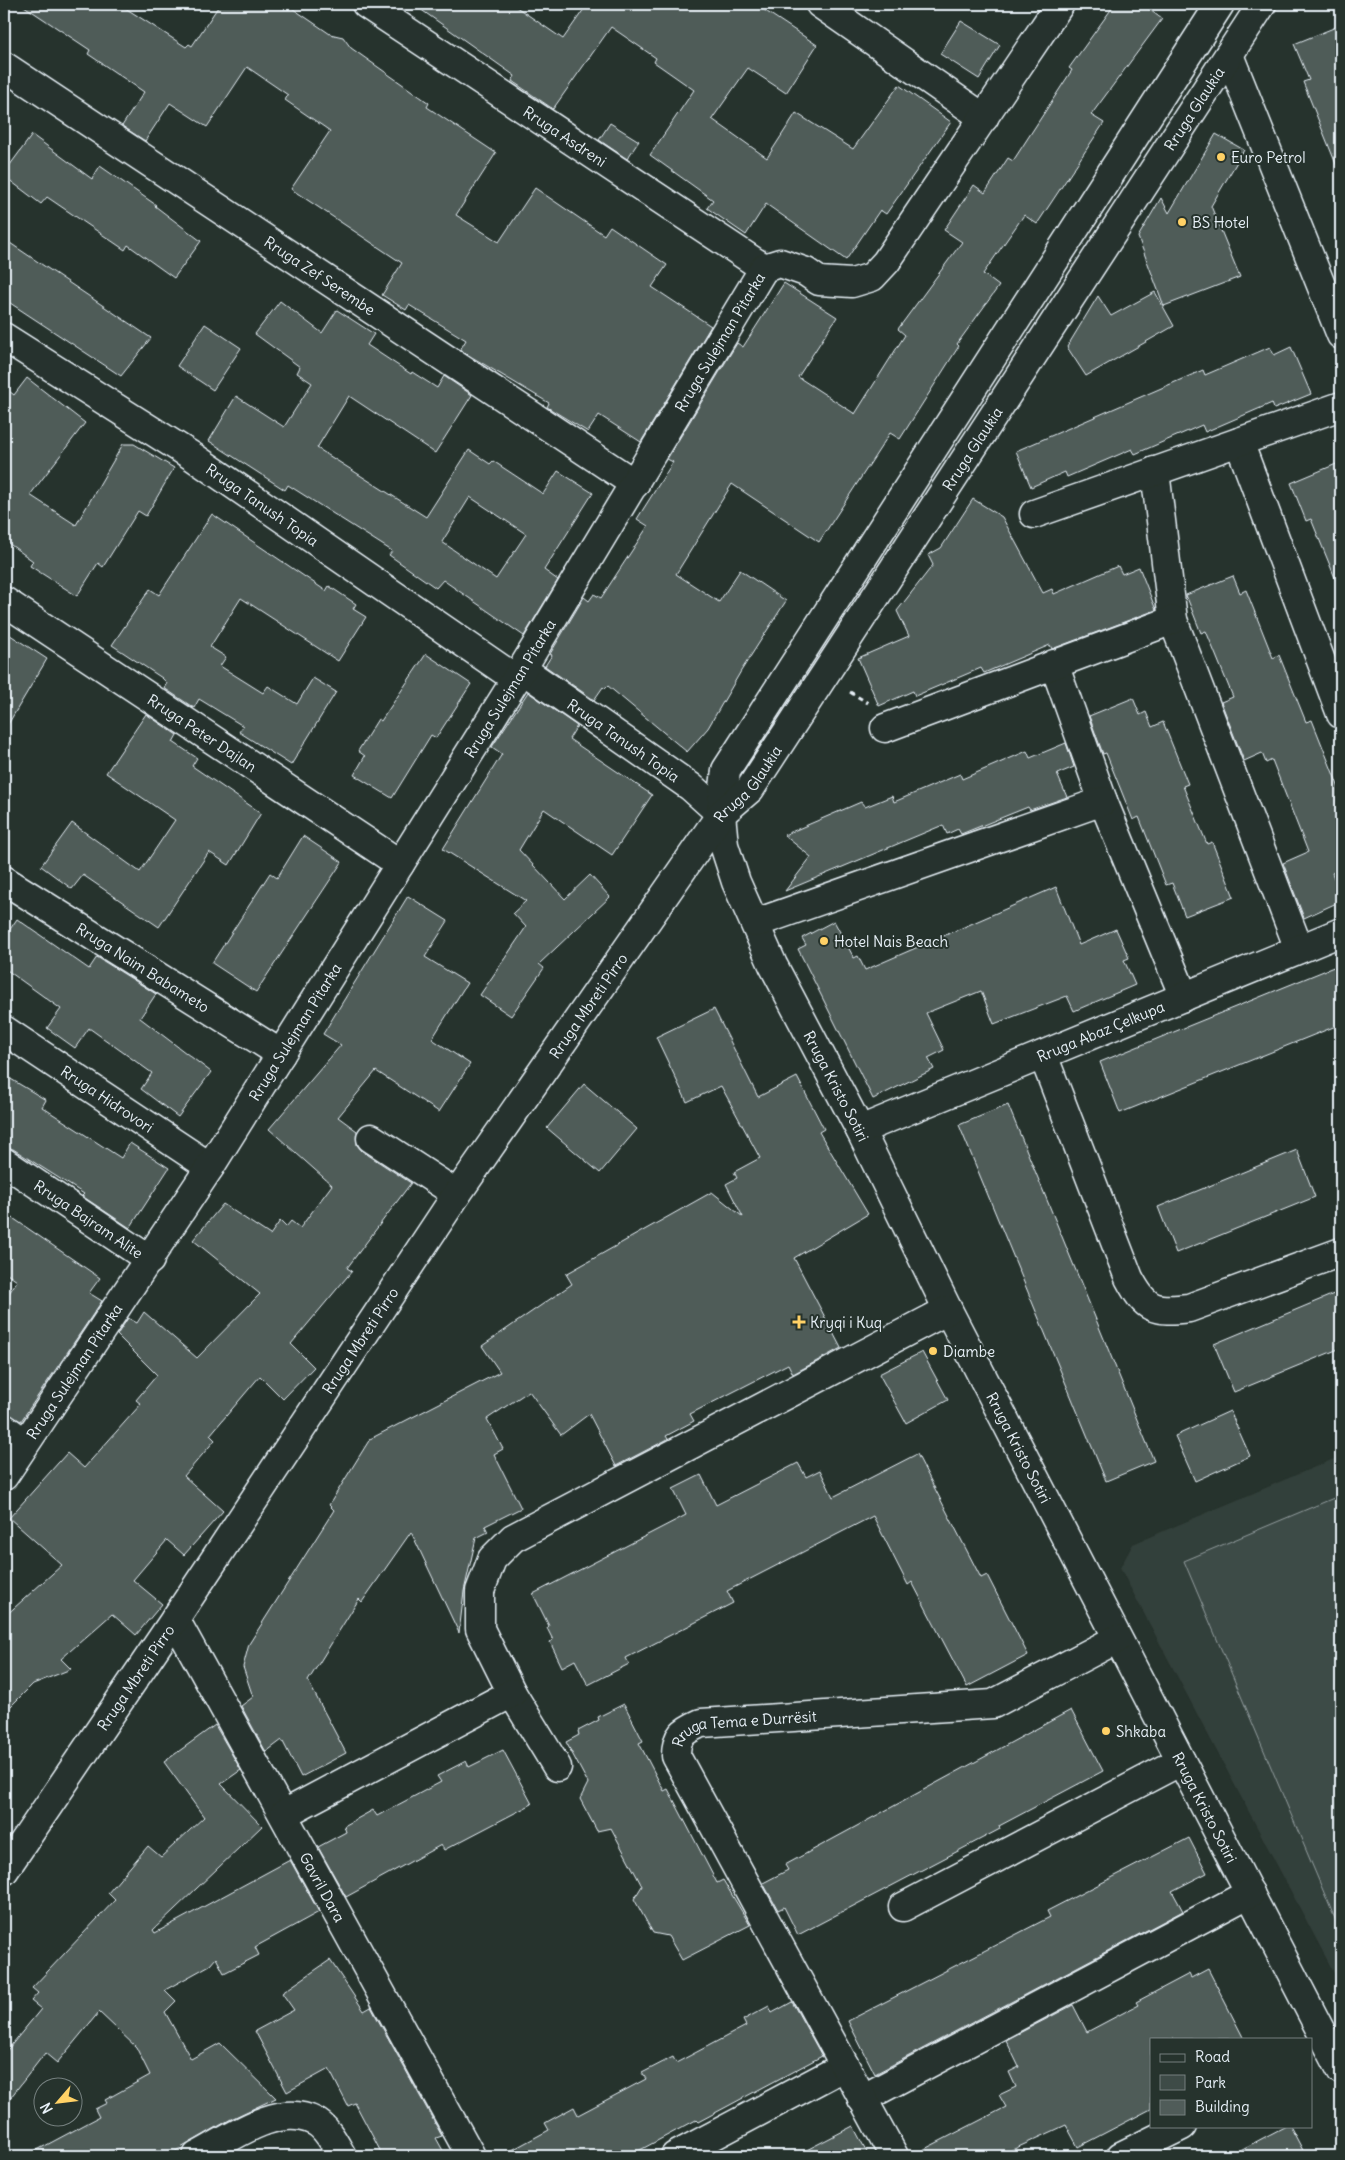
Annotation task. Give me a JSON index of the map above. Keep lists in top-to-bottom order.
{
  "streets": {
    "street": [
      "Rruga Glaukia",
      "Rruga Asdreni",
      "Rruga Zef Serembe",
      "Rruga Sulejman Pitarka",
      "Rruga Tanush Topia",
      "Rruga Peter Dajlan",
      "Rruga Naim Babameto",
      "Rruga Mbreti Pirro",
      "Rruga Abaz Çelkupa",
      "Rruga Kristo Sotiri",
      "Rruga Hidrovori",
      "Rruga Bajram Alite",
      "Rruga Tema e Durrësit",
      "Gavril Dara"
    ]
  },
  "crossings": [
    ["Rruga Glaukia", "Rruga Tanush Topia"],
    ["Rruga Glaukia", "Rruga Mbreti Pirro"],
    ["Rruga Glaukia", "Rruga Kristo Sotiri"],
    ["Rruga Asdreni", "Rruga Sulejman Pitarka"],
    ["Rruga Zef Serembe", "Rruga Sulejman Pitarka"],
    ["Rruga Sulejman Pitarka", "Rruga Tanush Topia"],
    ["Rruga Sulejman Pitarka", "Rruga Peter Dajlan"],
    ["Rruga Sulejman Pitarka", "Rruga Naim Babameto"],
    ["Rruga Sulejman Pitarka", "Rruga Hidrovori"],
    ["Rruga Sulejman Pitarka", "Rruga Bajram Alite"],
    ["Rruga Tanush Topia", "Rruga Mbreti Pirro"],
    ["Rruga Tanush Topia", "Rruga Kristo Sotiri"],
    ["Rruga Mbreti Pirro", "Rruga Kristo Sotiri"],
    ["Rruga Mbreti Pirro", "Gavril Dara"],
    ["Rruga Abaz Çelkupa", "Rruga Kristo Sotiri"],
    ["Rruga Kristo Sotiri", "Rruga Tema e Durrësit"]
  ],
  "places": {
    "other": [
      "Euro Petrol",
      "BS Hotel",
      "Hotel Nais Beach",
      "Diambe",
      "Shkaba"
    ],
    "health": ["Kryqi i Kuq"]
  },
  "legend": ["Road", "Park", "Building"],
  "north": "bottom left"
}
